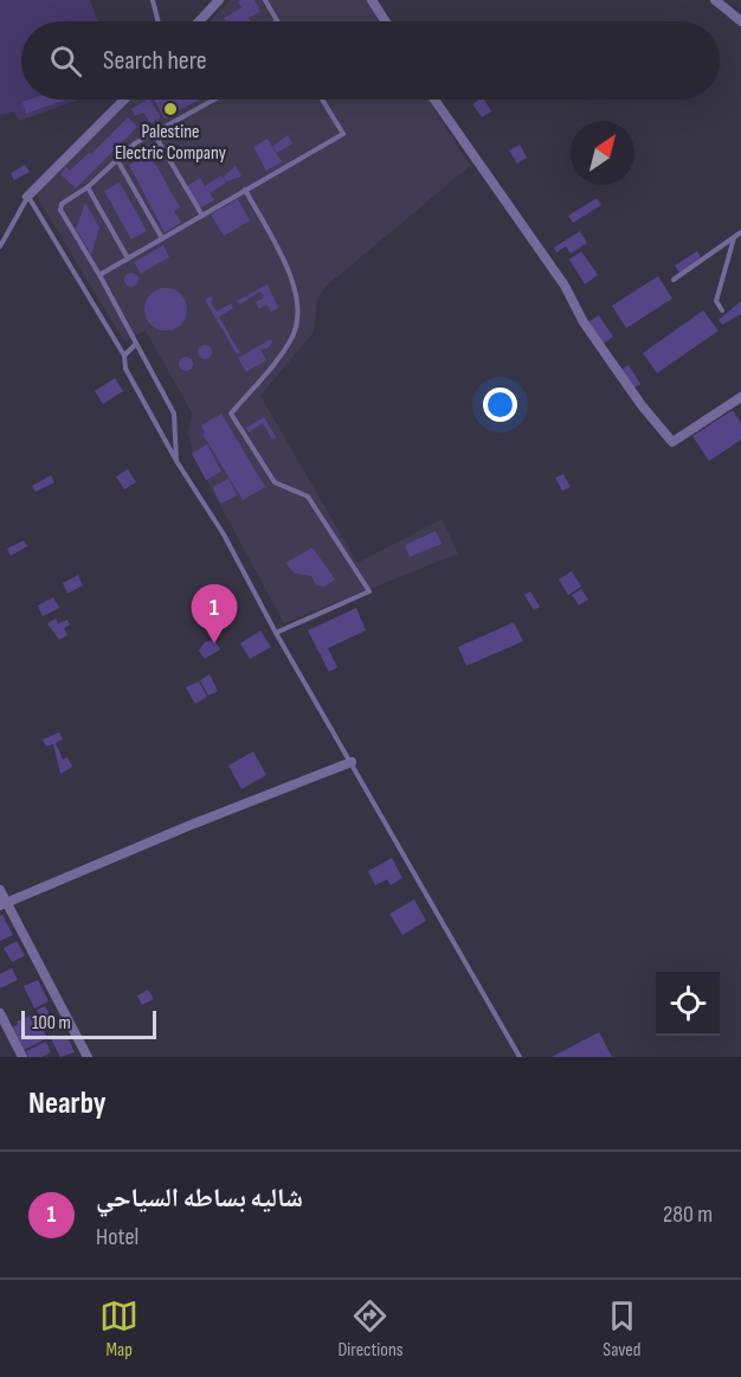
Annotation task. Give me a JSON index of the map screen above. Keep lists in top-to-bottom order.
{
  "places": ["Palestine Electric Company"],
  "scale_bar": "100 m",
  "north": "top right",
  "page": {
    "search": "Search here",
    "pins": "1",
    "scale": "100 m",
    "heading": "Nearby",
    "list": [
      {
        "mark": "1",
        "name": "شاليه بساطه السياحي",
        "note": "Hotel",
        "value": "280 m"
      }
    ],
    "nav": ["Map", "Directions", "Saved"]
  }
}
